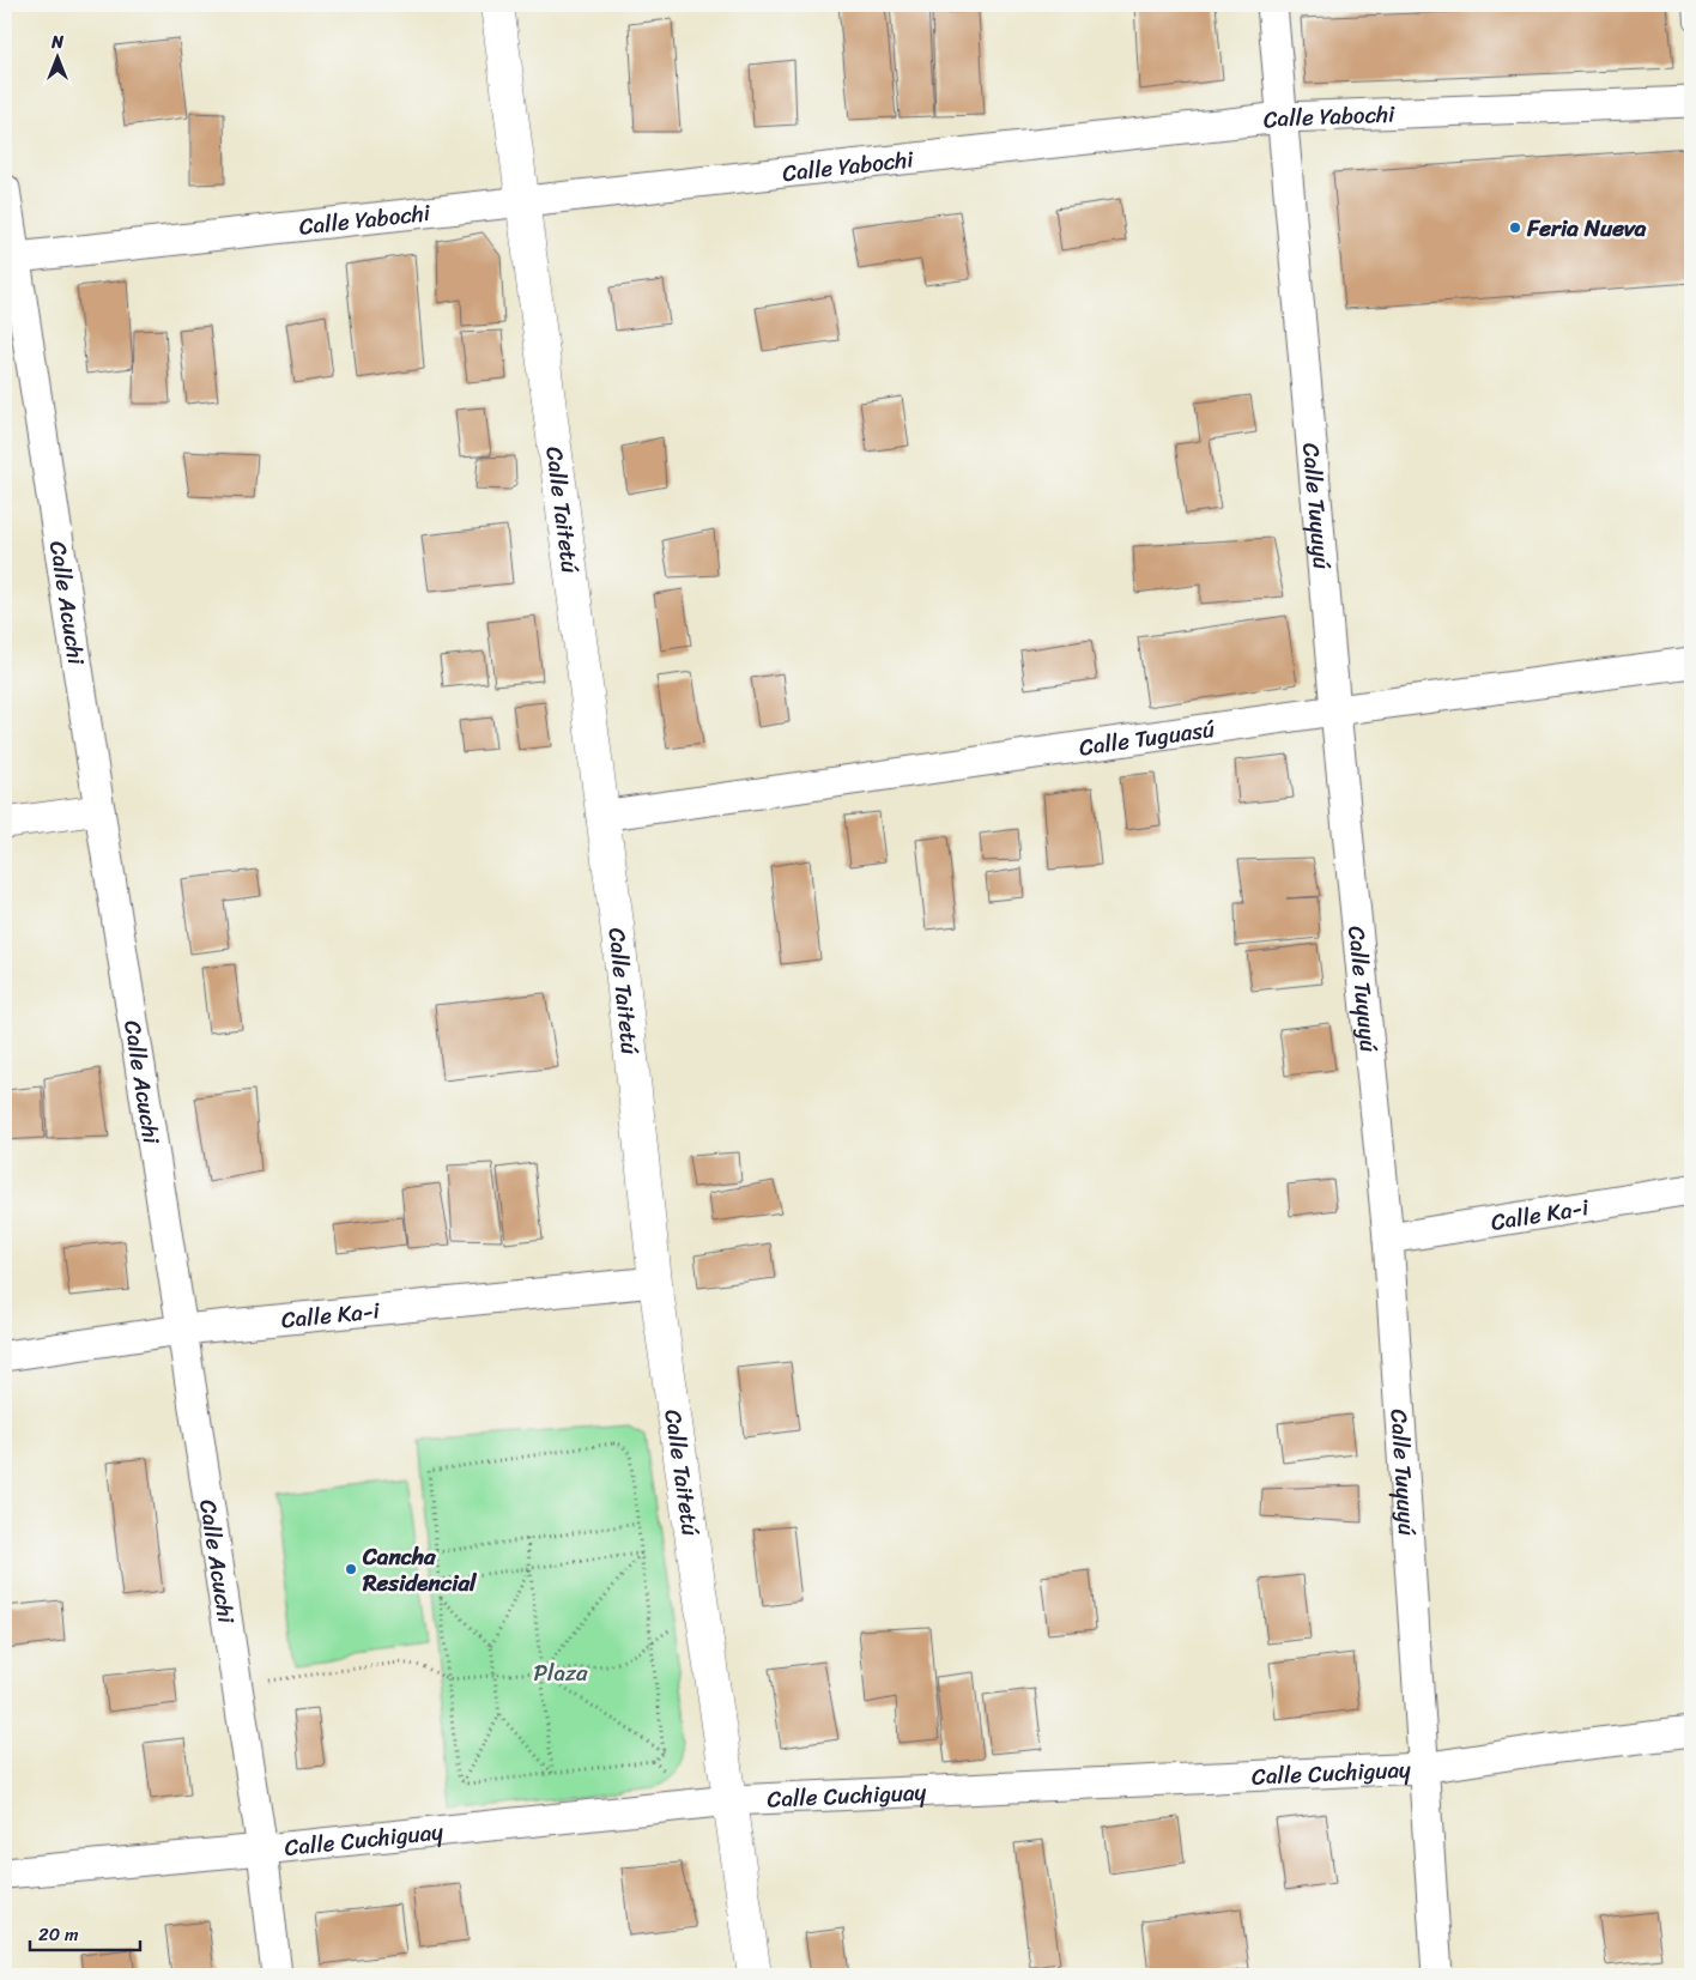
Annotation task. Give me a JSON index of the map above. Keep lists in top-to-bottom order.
{
  "streets": {
    "street": [
      "Calle Yabochi",
      "Calle Tuyuyú",
      "Calle Taitetú",
      "Calle Acuchi",
      "Calle Tuguasú",
      "Calle Ka-i",
      "Calle Cuchiguay"
    ]
  },
  "crossings": [
    ["Calle Yabochi", "Calle Tuyuyú"],
    ["Calle Yabochi", "Calle Taitetú"],
    ["Calle Yabochi", "Calle Acuchi"],
    ["Calle Tuyuyú", "Calle Tuguasú"],
    ["Calle Tuyuyú", "Calle Ka-i"],
    ["Calle Tuyuyú", "Calle Cuchiguay"],
    ["Calle Taitetú", "Calle Tuguasú"],
    ["Calle Taitetú", "Calle Ka-i"],
    ["Calle Taitetú", "Calle Cuchiguay"],
    ["Calle Acuchi", "Calle Ka-i"],
    ["Calle Acuchi", "Calle Cuchiguay"]
  ],
  "parks": ["Plaza"],
  "places": ["Feria Nueva", "Cancha Residencial"],
  "scale_bar": "20 m",
  "north": "top"
}
